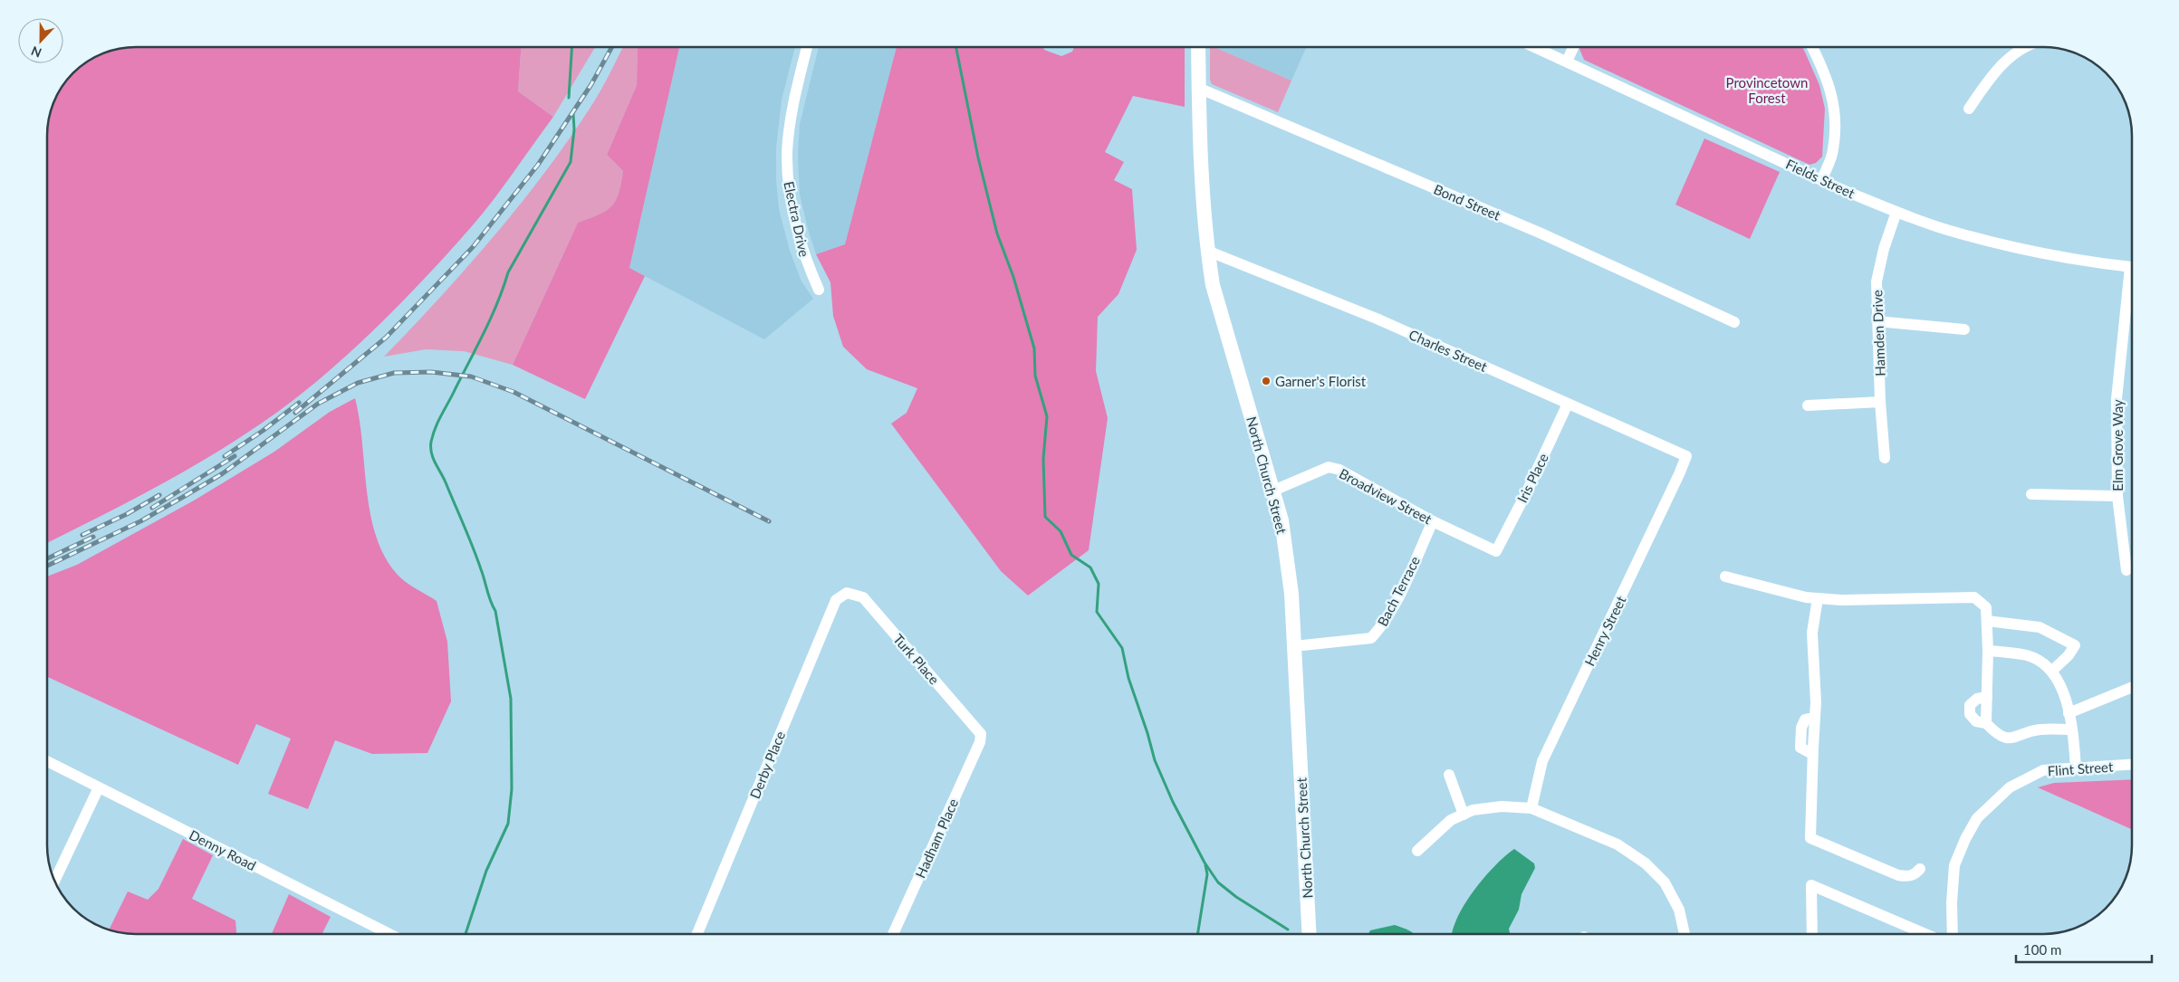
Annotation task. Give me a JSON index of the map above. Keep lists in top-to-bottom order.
{
  "streets": {
    "main road": ["North Church Street"],
    "street": [
      "Fields Street",
      "Bond Street",
      "Electra Drive",
      "Hamden Drive",
      "Charles Street",
      "Elm Grove Way",
      "Iris Place",
      "Broadview Street",
      "Bach Terrace",
      "Henry Street",
      "Turk Place",
      "Derby Place",
      "Flint Street",
      "Hadham Place",
      "Denny Road"
    ]
  },
  "crossings": [
    ["Fields Street", "Hamden Drive"],
    ["Bond Street", "North Church Street"],
    ["Charles Street", "North Church Street"],
    ["Charles Street", "Iris Place"],
    ["Charles Street", "Henry Street"],
    ["North Church Street", "Broadview Street"],
    ["North Church Street", "Bach Terrace"],
    ["Iris Place", "Broadview Street"],
    ["Broadview Street", "Bach Terrace"],
    ["Turk Place", "Derby Place"],
    ["Turk Place", "Hadham Place"]
  ],
  "parks": ["Provincetown Forest"],
  "places": ["Garner's Florist"],
  "scale_bar": "100 m",
  "north": "bottom"
}
